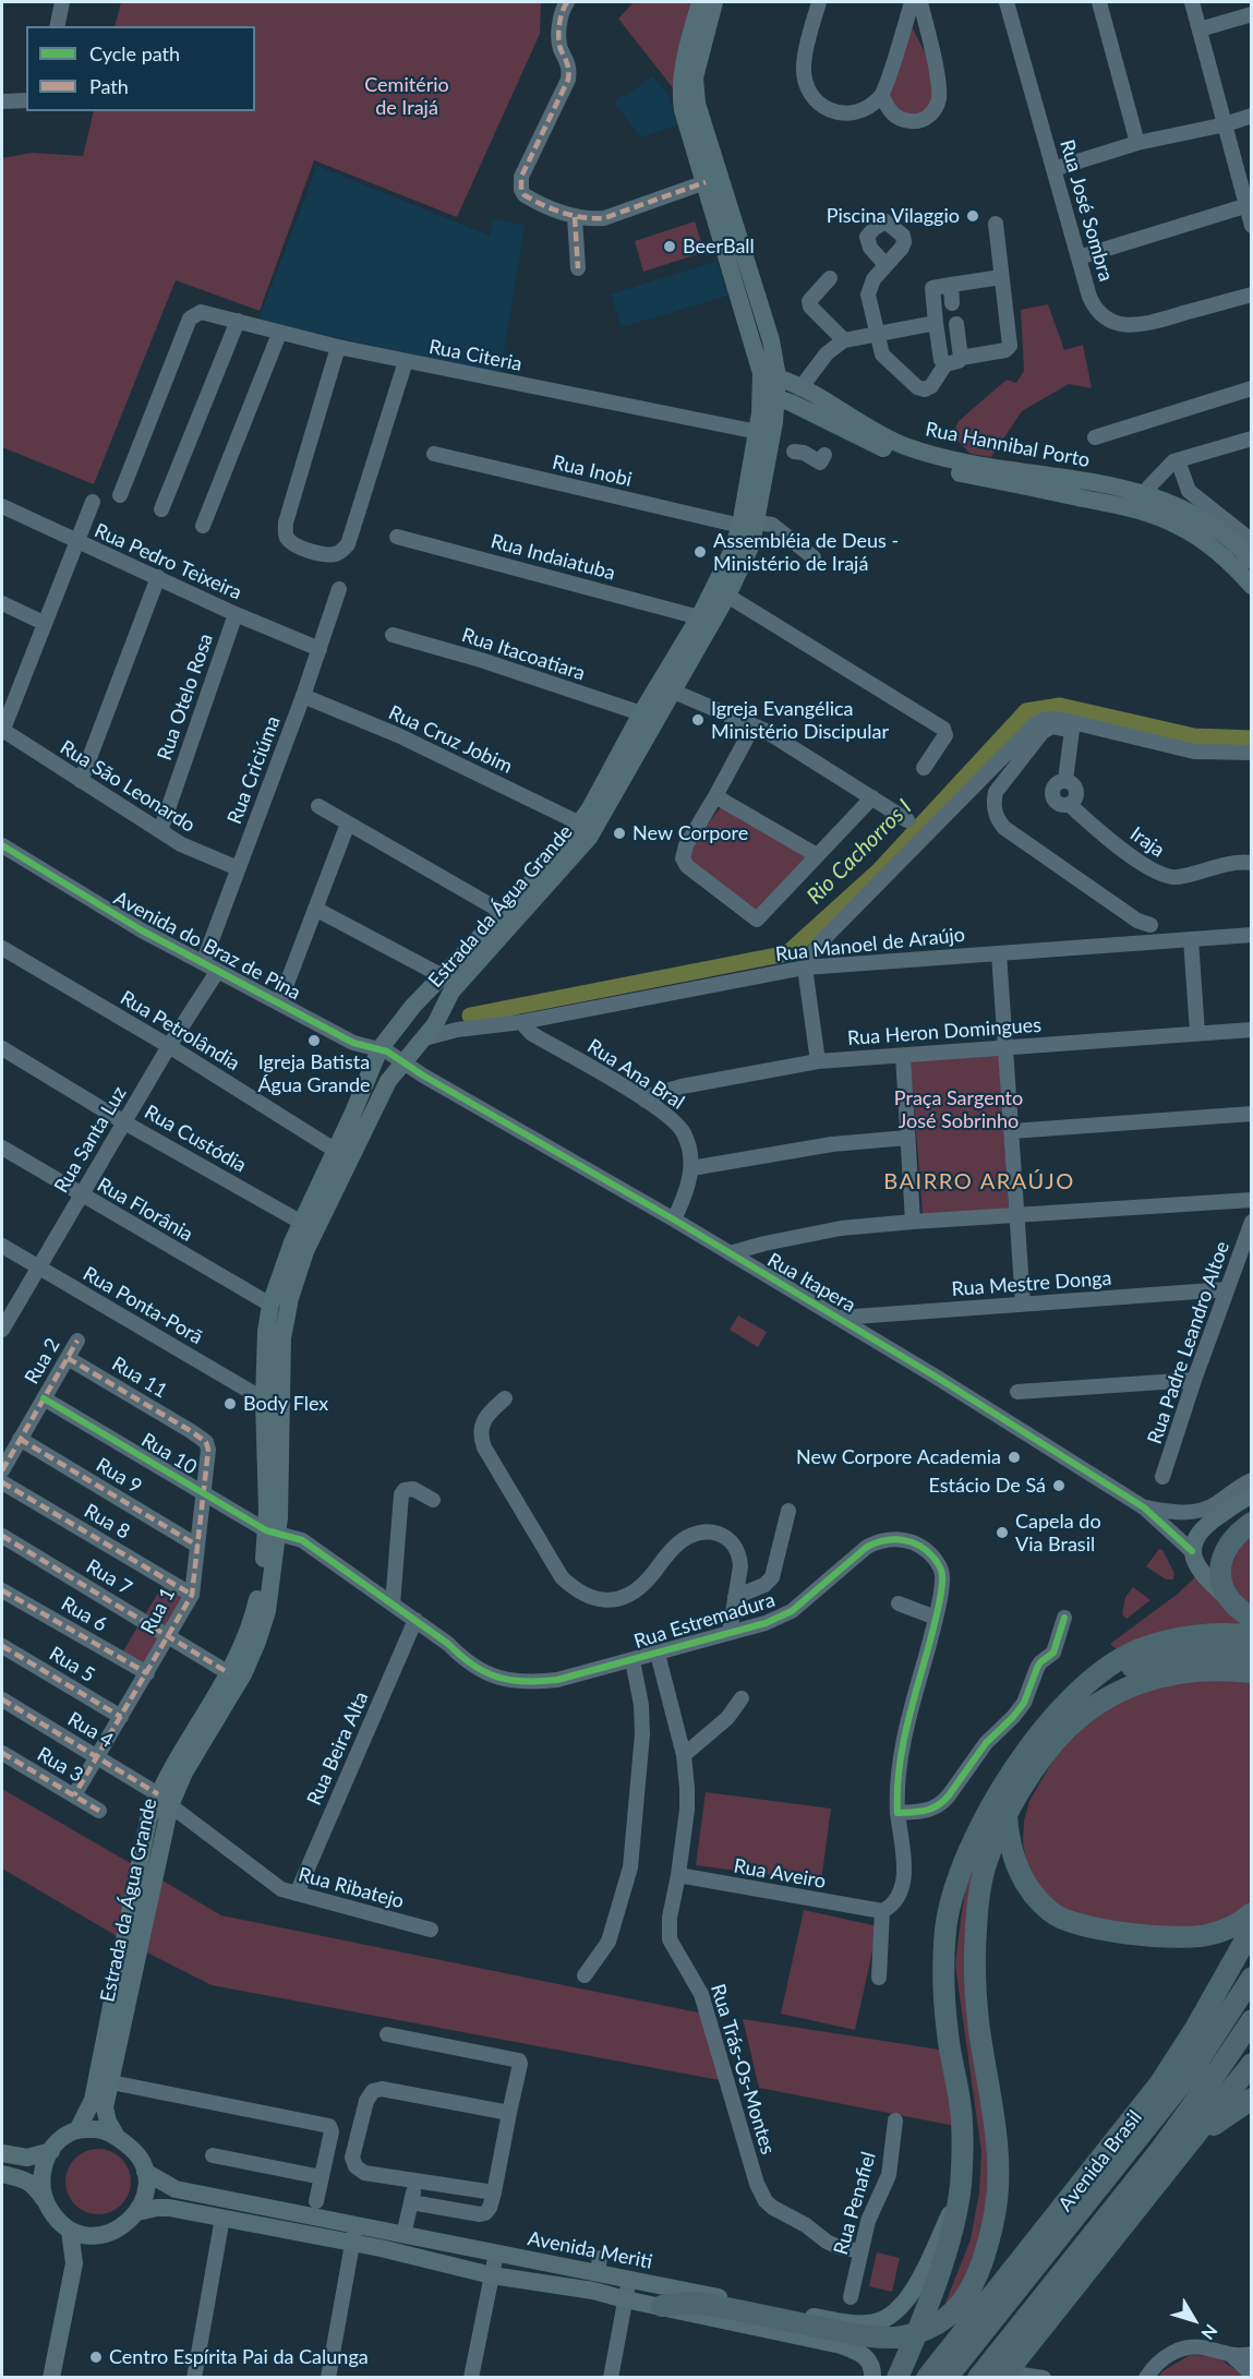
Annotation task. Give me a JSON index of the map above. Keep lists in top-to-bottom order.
{
  "streets": {
    "highway": ["Avenida Brasil"],
    "main road": ["Rua Hannibal Porto", "Estrada da Água Grande", "Avenida Meriti"],
    "street": [
      "Rua José Sombra",
      "Rua Citeria",
      "Rua Inobi",
      "Rua Indaiatuba",
      "Rua Pedro Teixeira",
      "Rua Itacoatiara",
      "Rua Otelo Rosa",
      "Rua Cruz Jobim",
      "Rua Criciúma",
      "Rua São Leonardo",
      "Iraja",
      "Rua Manoel de Araújo",
      "Avenida do Braz de Pina",
      "Rua Petrolândia",
      "Rua Heron Domingues",
      "Rua Ana Bral",
      "Rua Custódia",
      "Rua Santa Luz",
      "Rua Florânia",
      "Rua Itapera",
      "Rua Mestre Donga",
      "Rua Ponta-Porã",
      "Rua Padre Leandro Altoe",
      "Rua 2",
      "Rua 11",
      "Rua 10",
      "Rua 9",
      "Rua 8",
      "Rua 7",
      "Rua 1",
      "Rua 6",
      "Rua Estremadura",
      "Rua 5",
      "Rua 4",
      "Rua Beira Alta",
      "Rua 3",
      "Rua Aveiro",
      "Rua Ribatejo",
      "Rua Trás-Os-Montes",
      "Rua Penafiel"
    ]
  },
  "crossings": [
    ["Rua Citeria", "Estrada da Água Grande"],
    ["Rua Hannibal Porto", "Estrada da Água Grande"],
    ["Rua Inobi", "Estrada da Água Grande"],
    ["Rua Indaiatuba", "Estrada da Água Grande"],
    ["Rua Pedro Teixeira", "Rua Otelo Rosa"],
    ["Rua Pedro Teixeira", "Rua Criciúma"],
    ["Rua Itacoatiara", "Estrada da Água Grande"],
    ["Rua Otelo Rosa", "Rua São Leonardo"],
    ["Rua Cruz Jobim", "Rua Criciúma"],
    ["Rua Cruz Jobim", "Estrada da Água Grande"],
    ["Rua Criciúma", "Rua São Leonardo"],
    ["Rua Criciúma", "Avenida do Braz de Pina"],
    ["Estrada da Água Grande", "Rua Manoel de Araújo"],
    ["Estrada da Água Grande", "Avenida do Braz de Pina"],
    ["Estrada da Água Grande", "Rua Petrolândia"],
    ["Estrada da Água Grande", "Rua Custódia"],
    ["Estrada da Água Grande", "Rua Florânia"],
    ["Estrada da Água Grande", "Rua Itapera"],
    ["Estrada da Água Grande", "Rua Ponta-Porã"],
    ["Estrada da Água Grande", "Rua 10"],
    ["Estrada da Água Grande", "Rua 7"],
    ["Estrada da Água Grande", "Rua Estremadura"],
    ["Estrada da Água Grande", "Rua 4"],
    ["Estrada da Água Grande", "Rua Ribatejo"],
    ["Estrada da Água Grande", "Avenida Meriti"],
    ["Rua Manoel de Araújo", "Avenida do Braz de Pina"],
    ["Rua Manoel de Araújo", "Rua Ana Bral"],
    ["Rua Manoel de Araújo", "Rua Itapera"],
    ["Avenida do Braz de Pina", "Rua Santa Luz"],
    ["Avenida do Braz de Pina", "Rua Itapera"],
    ["Rua Petrolândia", "Rua Santa Luz"],
    ["Rua Heron Domingues", "Rua Ana Bral"],
    ["Rua Ana Bral", "Rua Itapera"],
    ["Rua Custódia", "Rua Santa Luz"],
    ["Rua Santa Luz", "Rua Florânia"],
    ["Rua Santa Luz", "Rua Ponta-Porã"],
    ["Rua Itapera", "Rua Mestre Donga"],
    ["Rua Mestre Donga", "Rua Padre Leandro Altoe"],
    ["Rua 2", "Rua 11"],
    ["Rua 2", "Rua 10"],
    ["Rua 2", "Rua 9"],
    ["Rua 11", "Rua 1"],
    ["Rua 10", "Rua 1"],
    ["Rua 10", "Rua Estremadura"],
    ["Rua 9", "Rua 1"],
    ["Rua 8", "Rua 1"],
    ["Rua 7", "Rua 1"],
    ["Rua 1", "Rua 6"],
    ["Rua 1", "Rua 5"],
    ["Rua 1", "Rua 4"],
    ["Rua 1", "Rua 3"],
    ["Rua Estremadura", "Rua Beira Alta"],
    ["Rua Estremadura", "Rua Aveiro"],
    ["Rua Estremadura", "Rua Trás-Os-Montes"],
    ["Rua 4", "Rua Ribatejo"],
    ["Rua Beira Alta", "Rua Ribatejo"],
    ["Rua Aveiro", "Rua Trás-Os-Montes"],
    ["Rua Trás-Os-Montes", "Rua Penafiel"]
  ],
  "districts": ["BAIRRO ARAÚJO"],
  "water": ["Rio Cachorros I"],
  "parks": ["Cemitério de Irajá", "Praça Sargento José Sobrinho"],
  "places": [
    "Piscina Vilaggio",
    "BeerBall",
    "Assembléia de Deus - Ministério de Irajá",
    "Igreja Evangélica Ministério Discipular",
    "New Corpore",
    "Igreja Batista Água Grande",
    "Body Flex",
    "New Corpore Academia",
    "Estácio De Sá",
    "Capela do Via Brasil",
    "Centro Espírita Pai da Calunga"
  ],
  "legend": ["Cycle path", "Path"],
  "north": "bottom right"
}
